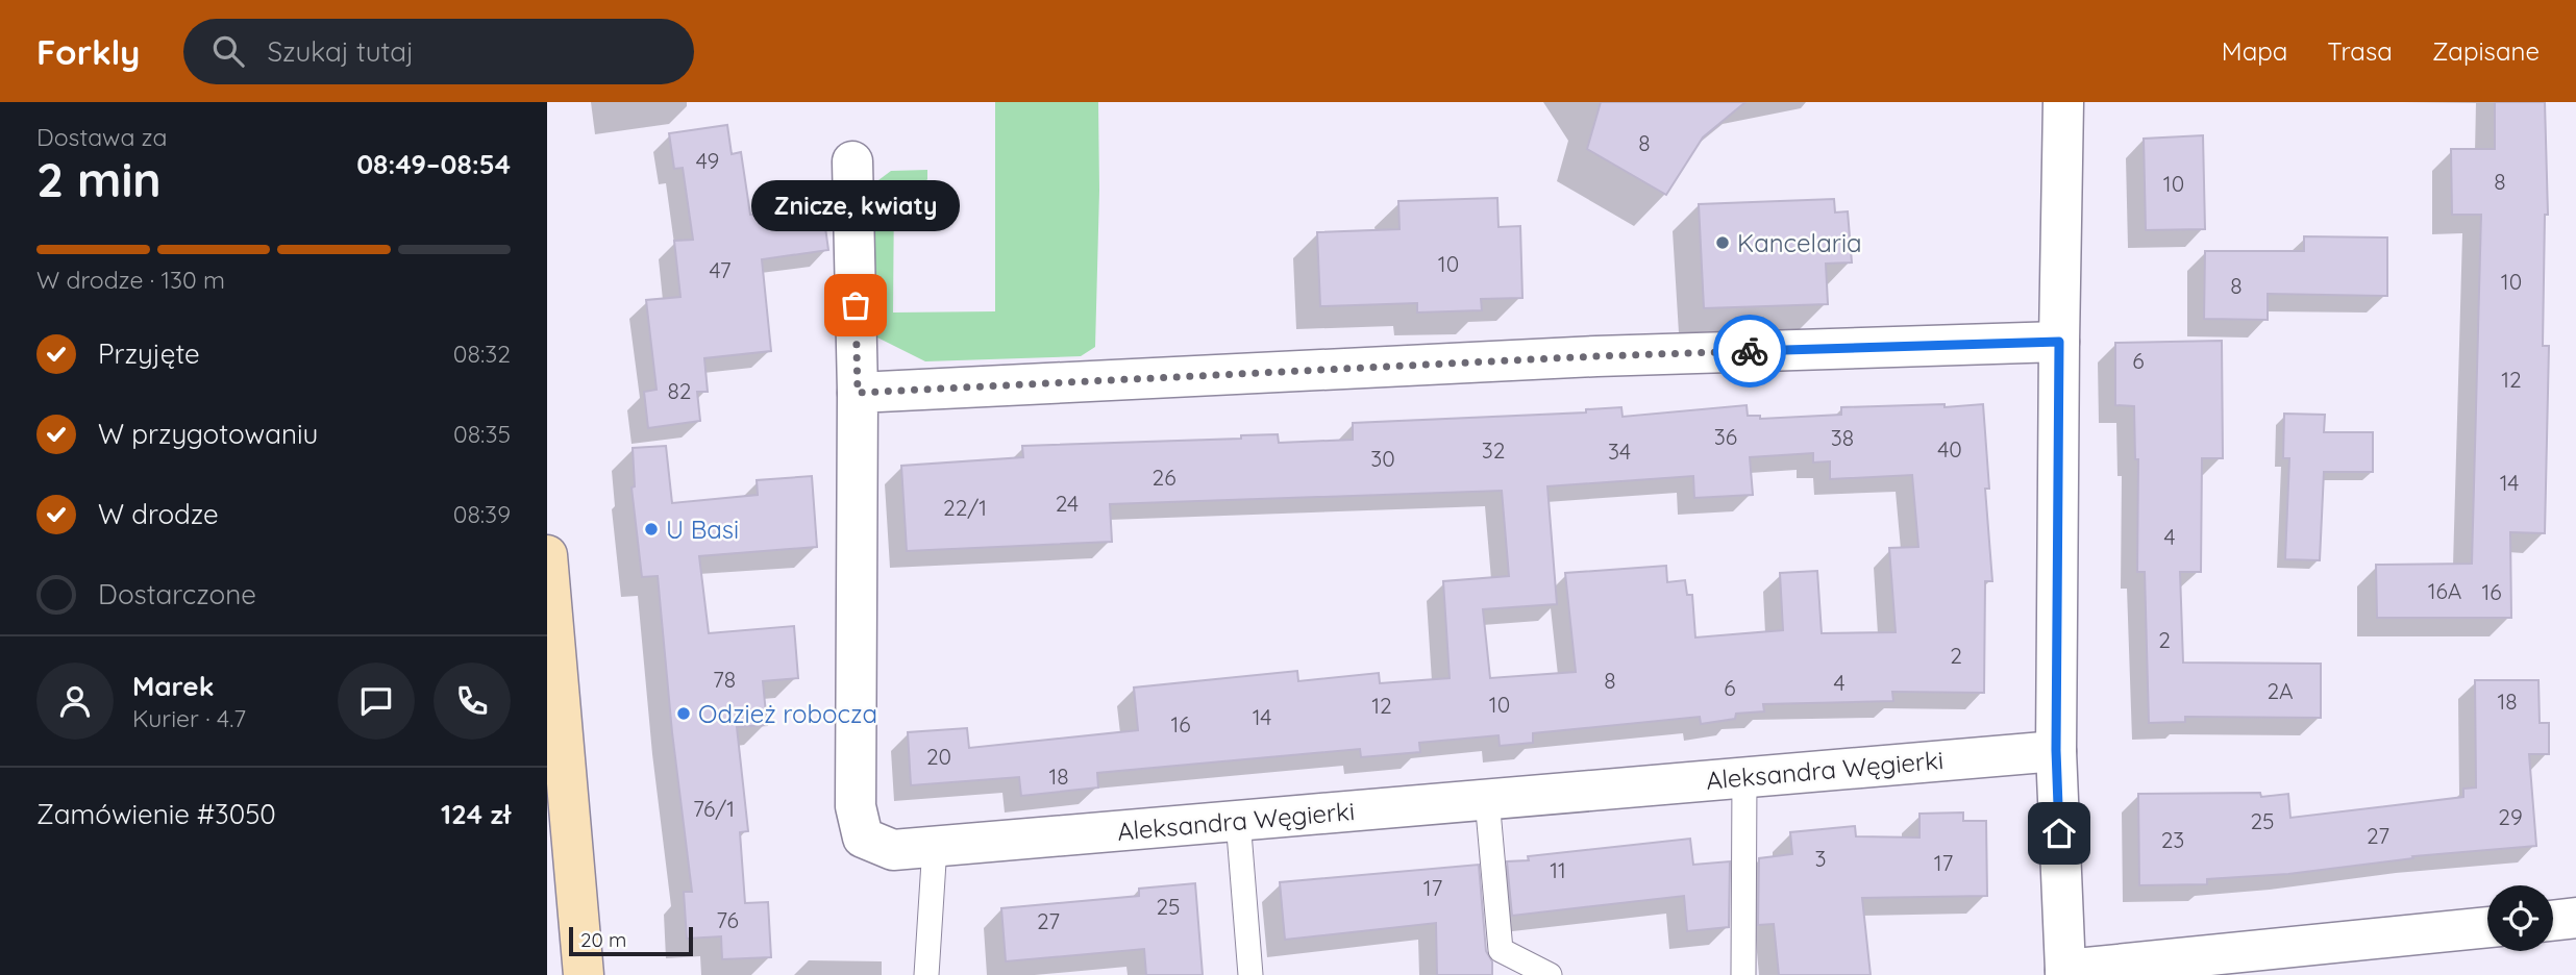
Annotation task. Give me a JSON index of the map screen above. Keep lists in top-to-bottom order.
{
  "streets": {
    "street": ["Aleksandra Węgierki"]
  },
  "places": [
    "Kancelaria",
    "Znicze, kwiaty",
    "U Basi",
    "Odzież robocza"
  ],
  "house_numbers": [
    "8",
    "49",
    "8",
    "10",
    "10",
    "47",
    "10",
    "8",
    "6",
    "12",
    "82",
    "36",
    "38",
    "40",
    "32",
    "34",
    "30",
    "26",
    "14",
    "24",
    "22/1",
    "4",
    "16A",
    "16",
    "2",
    "2",
    "78",
    "8",
    "4",
    "6",
    "2A",
    "18",
    "10",
    "12",
    "14",
    "16",
    "20",
    "18",
    "76/1",
    "29",
    "25",
    "27",
    "23",
    "3",
    "17",
    "11",
    "17",
    "25",
    "76",
    "27"
  ],
  "scale_bar": "20 m",
  "page": {
    "header": "Forkly",
    "search": "Szukaj tutaj",
    "nav": ["Mapa", "Trasa", "Zapisane"],
    "heading": ["2 min", "Dostawa za", "08:49–08:54"],
    "panel": [
      "Marek",
      "Kurier · 4.7",
      "Zamówienie #3050",
      "124 zł"
    ],
    "bubble": "Znicze, kwiaty",
    "bar": "W drodze · 130 m",
    "list": [
      ["Przyjęte", "08:32"],
      ["W przygotowaniu", "08:35"],
      ["W drodze", "08:39"],
      "Dostarczone"
    ],
    "scale": "20 m"
  }
}
